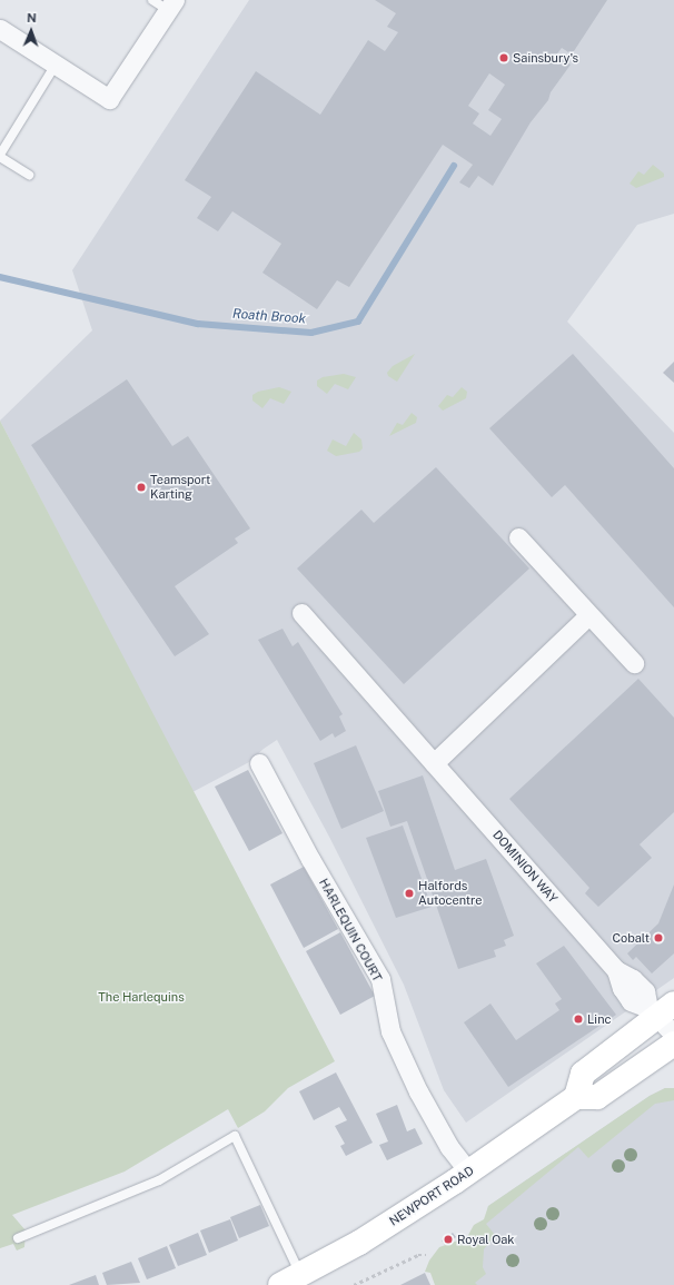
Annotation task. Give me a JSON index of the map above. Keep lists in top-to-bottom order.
{
  "streets": {
    "main road": ["NEWPORT ROAD"],
    "street": ["DOMINION WAY", "HARLEQUIN COURT"]
  },
  "crossings": [
    ["HARLEQUIN COURT", "NEWPORT ROAD"]
  ],
  "water": ["Roath Brook"],
  "parks": ["The Harlequins"],
  "places": [
    "Sainsbury's",
    "Teamsport Karting",
    "Halfords Autocentre",
    "Cobalt",
    "Linc",
    "Royal Oak"
  ],
  "north": "top"
}
